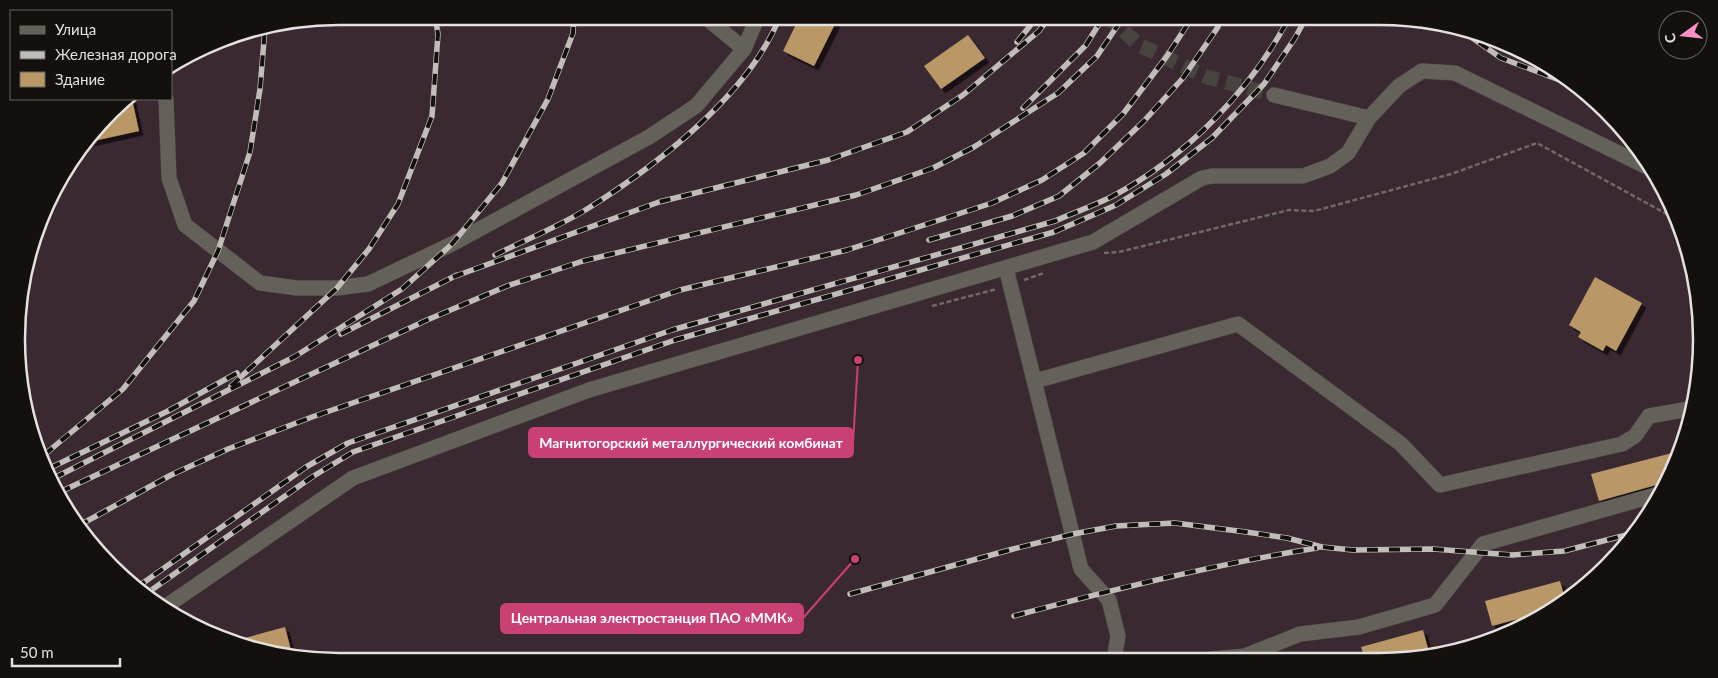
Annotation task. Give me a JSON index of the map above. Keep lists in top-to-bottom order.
{
  "places": ["Магнитогорский металлургический комбинат", "Центральная электростанция ПАО «ММК»"],
  "legend": ["Улица", "Железная дорога", "Здание"],
  "scale_bar": "50 m",
  "north": "left"
}
